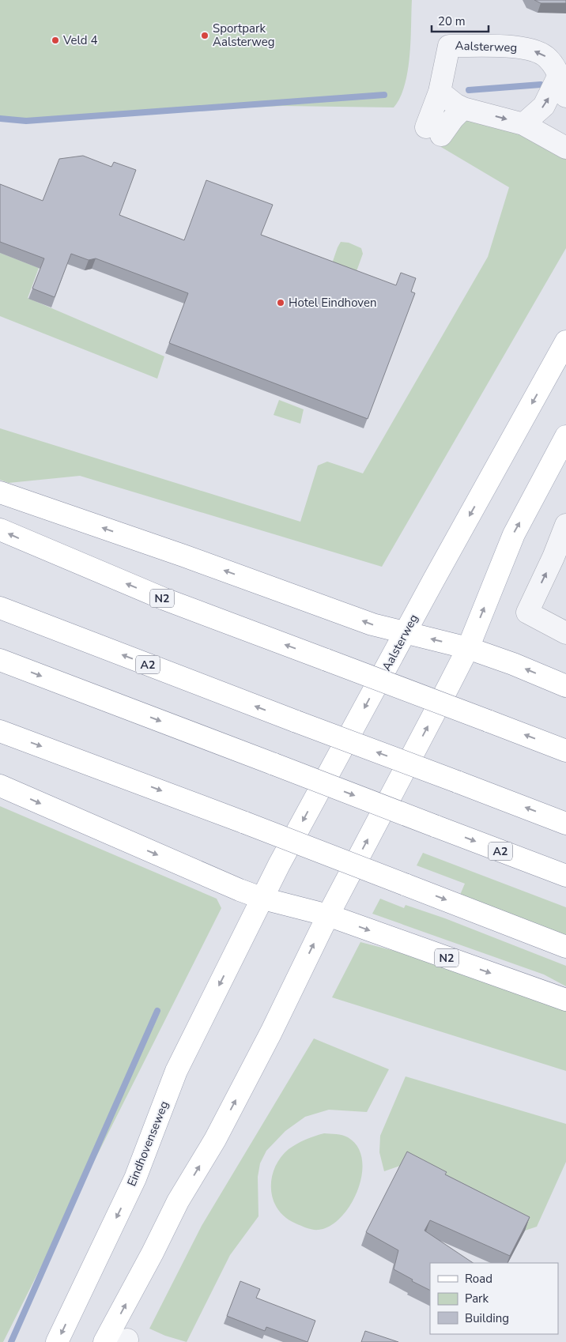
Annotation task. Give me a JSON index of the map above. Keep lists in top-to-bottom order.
{
  "streets": {
    "main road": [
      "Aalsterweg",
      "N2",
      "A2",
      "Eindhovenseweg"
    ]
  },
  "crossings": [
    ["Aalsterweg", "Eindhovenseweg"]
  ],
  "one_way": ["Aalsterweg"],
  "places": ["Sportpark Aalsterweg", "Veld 4", "Hotel Eindhoven"],
  "legend": ["Road", "Park", "Building"],
  "scale_bar": "20 m"
}
